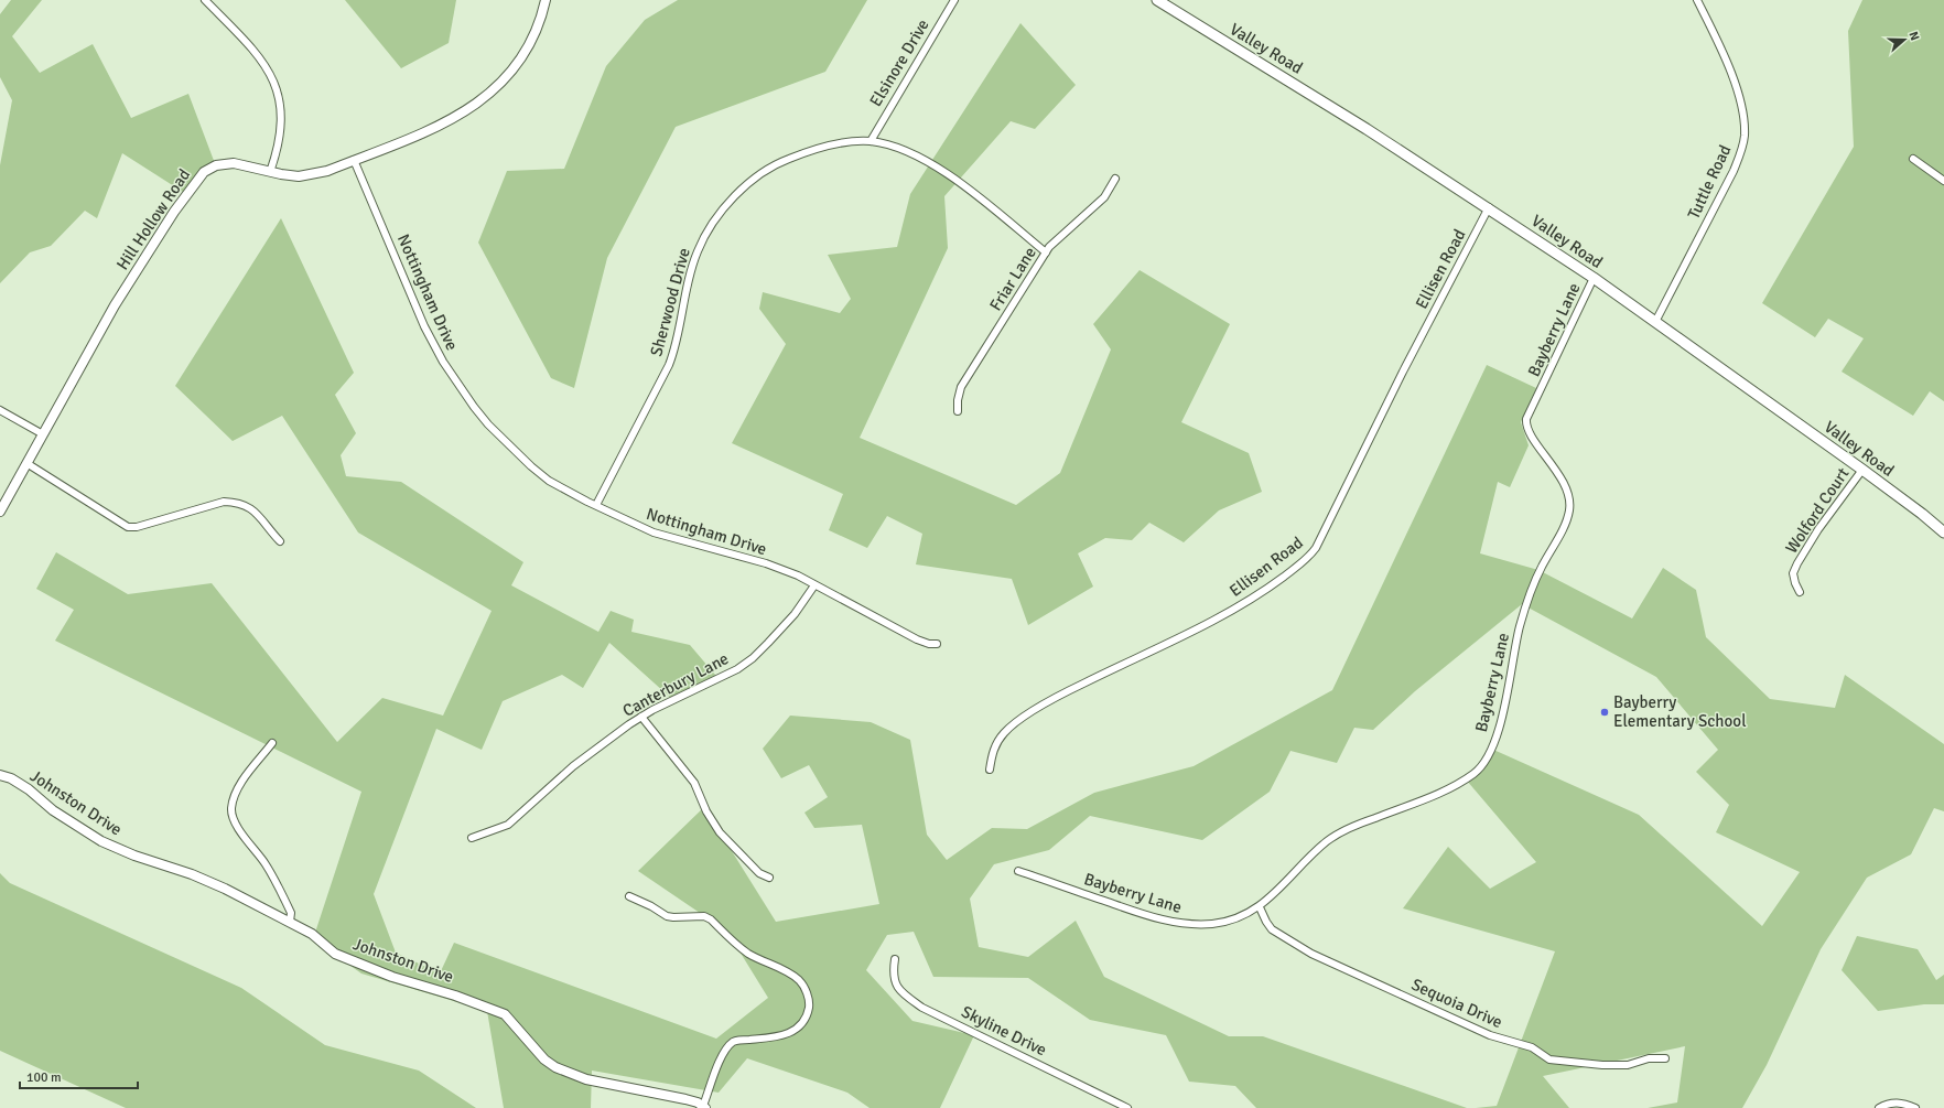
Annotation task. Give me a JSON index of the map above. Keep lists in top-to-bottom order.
{
  "streets": {
    "main road": ["Valley Road"],
    "street": [
      "Elsinore Drive",
      "Tuttle Road",
      "Hill Hollow Road",
      "Ellisen Road",
      "Friar Lane",
      "Nottingham Drive",
      "Sherwood Drive",
      "Bayberry Lane",
      "Wolford Court",
      "Canterbury Lane",
      "Johnston Drive",
      "Sequoia Drive",
      "Skyline Drive"
    ]
  },
  "crossings": [
    ["Valley Road", "Tuttle Road"],
    ["Valley Road", "Ellisen Road"],
    ["Valley Road", "Bayberry Lane"],
    ["Valley Road", "Wolford Court"],
    ["Elsinore Drive", "Sherwood Drive"],
    ["Hill Hollow Road", "Nottingham Drive"],
    ["Friar Lane", "Sherwood Drive"],
    ["Nottingham Drive", "Sherwood Drive"],
    ["Nottingham Drive", "Canterbury Lane"],
    ["Bayberry Lane", "Sequoia Drive"]
  ],
  "places": ["Bayberry Elementary School"],
  "scale_bar": "100 m",
  "north": "right"
}
